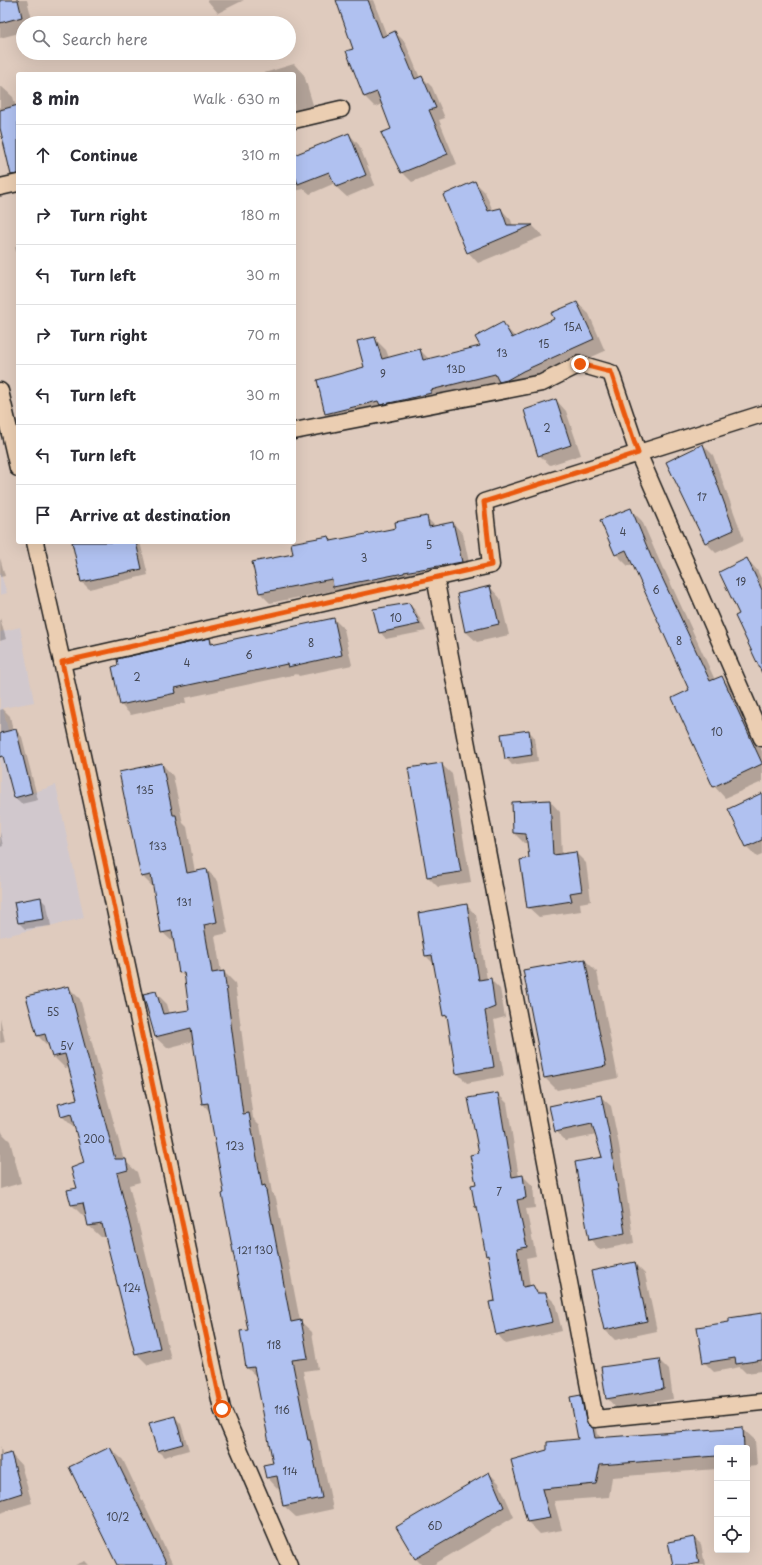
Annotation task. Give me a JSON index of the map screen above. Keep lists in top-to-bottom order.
{
  "house_numbers": [
    "15A",
    "15",
    "13",
    "13D",
    "9",
    "2",
    "17",
    "4",
    "5",
    "3",
    "19",
    "6",
    "10",
    "8",
    "8",
    "6",
    "4",
    "2",
    "10",
    "135",
    "133",
    "131",
    "5S",
    "5V",
    "200",
    "123",
    "7",
    "121 130",
    "124",
    "118",
    "116",
    "114",
    "10/2",
    "6D"
  ],
  "page": {
    "search": "Search here",
    "heading": ["8 min", "Walk · 630 m"],
    "list": [
      ["Continue", "310 m"],
      ["Turn right", "180 m"],
      ["Turn left", "30 m"],
      ["Turn right", "70 m"],
      ["Turn left", "30 m"],
      ["Turn left", "10 m"],
      "Arrive at destination"
    ],
    "map_buttons": ["+", "−"]
  }
}
